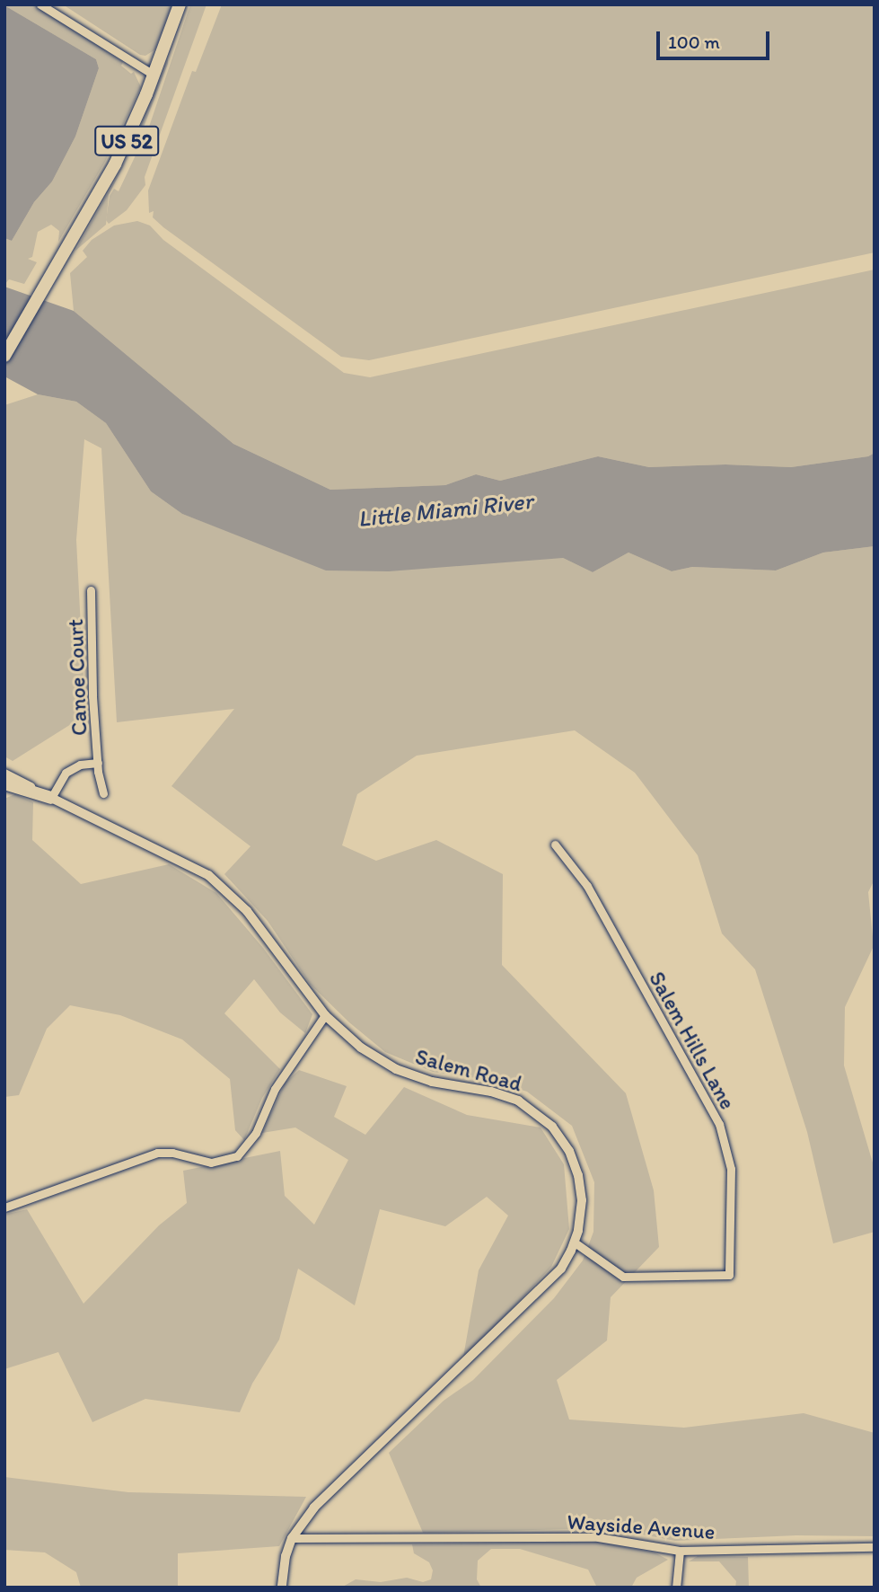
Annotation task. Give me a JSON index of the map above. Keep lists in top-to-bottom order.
{
  "streets": {
    "main road": ["US 52"],
    "street": [
      "Canoe Court",
      "Salem Hills Lane",
      "Salem Road",
      "Wayside Avenue"
    ]
  },
  "crossings": [
    ["Canoe Court", "Salem Road"],
    ["Salem Hills Lane", "Salem Road"],
    ["Salem Road", "Wayside Avenue"]
  ],
  "water": ["Little Miami River"],
  "scale_bar": "100 m"
}
